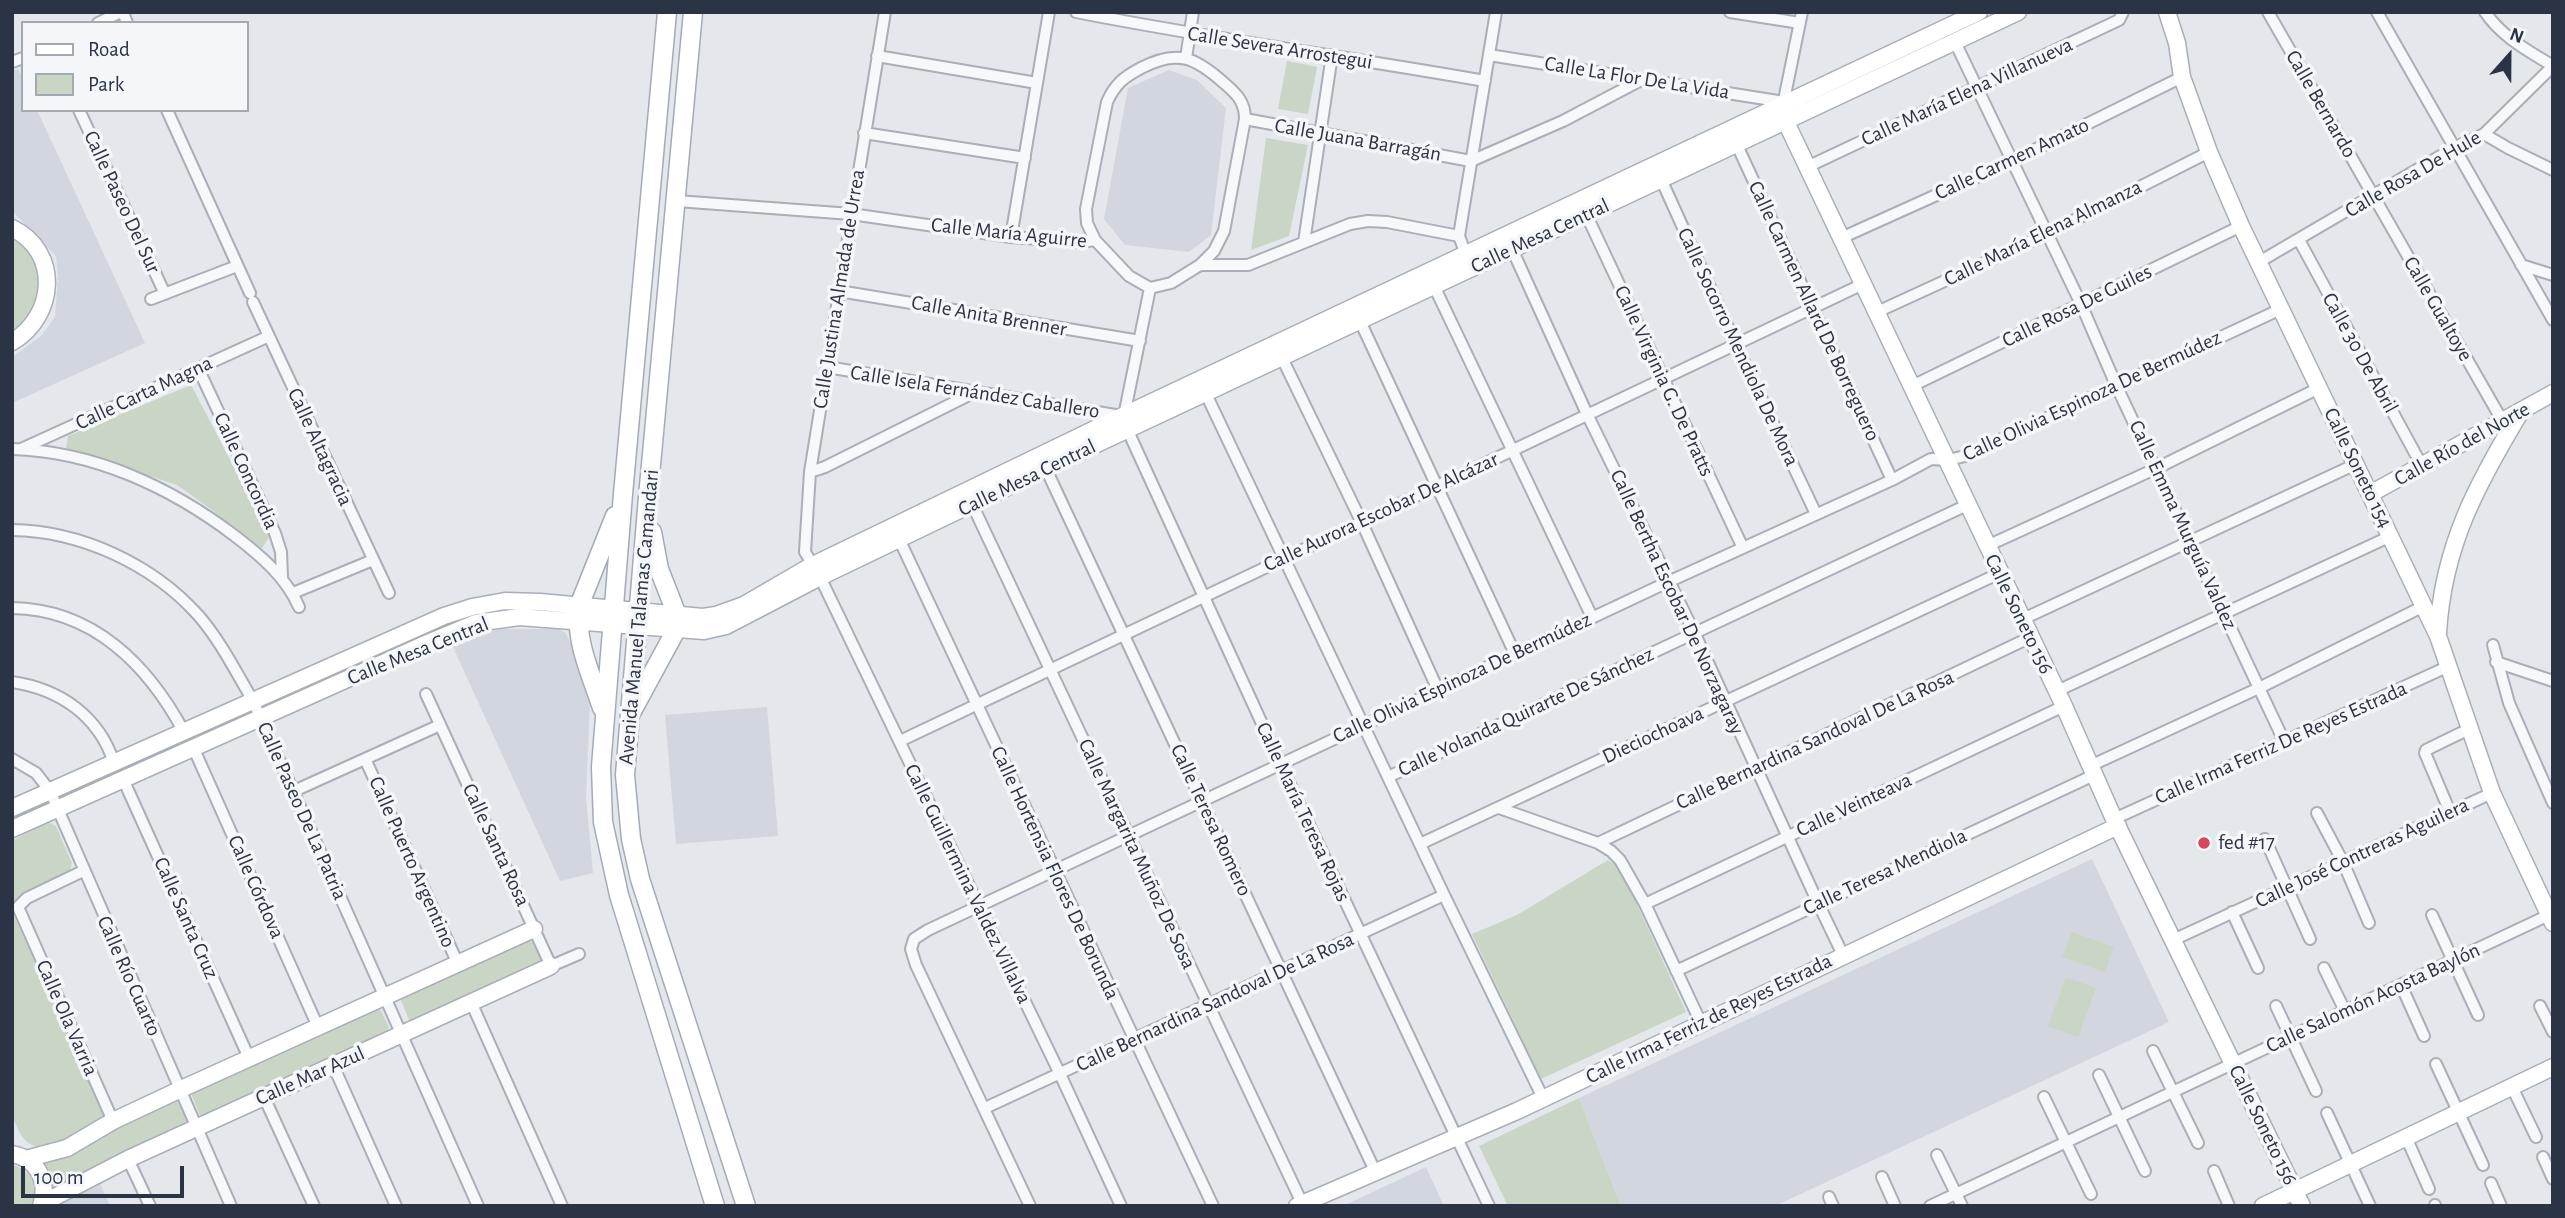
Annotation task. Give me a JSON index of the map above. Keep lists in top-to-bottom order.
{
  "streets": {
    "main road": ["Avenida Manuel Talamas Camandari"],
    "street": [
      "Calle Severa Arrostegui",
      "Calle La Flor De La Vida",
      "Calle María Elena Villanueva",
      "Calle Bernardo",
      "Calle Juana Barragán",
      "Calle Carmen Amato",
      "Calle Rosa De Hule",
      "Calle Paseo Del Sur",
      "Calle María Aguirre",
      "Calle María Elena Almanza",
      "Calle Mesa Central",
      "Calle Justina Almada de Urrea",
      "Calle Rosa De Guiles",
      "Calle Gualtoye",
      "Calle Carmen Allard De Borreguero",
      "Calle Anita Brenner",
      "Calle Socorro Mendiola De Mora",
      "Calle 30 De Abril",
      "Calle Virginia G. De Pratts",
      "Calle Isela Fernández Caballero",
      "Calle Carta Magna",
      "Calle Olivia Espinoza De Bermúdez",
      "Calle Río del Norte",
      "Calle Altagracia",
      "Calle Soneto 154",
      "Calle Concordia",
      "Calle Aurora Escobar De Alcázar",
      "Calle Emma Murguía Valdez",
      "Calle Bertha Escobar De Norzagaray",
      "Calle Soneto 156",
      "Calle Yolanda Quirarte De Sánchez",
      "Dieciochoava",
      "Calle Bernardina Sandoval De La Rosa",
      "Calle Irma Ferriz De Reyes Estrada",
      "Calle Veinteava",
      "Calle Paseo De La Patria",
      "Calle María Teresa Rojas",
      "Calle Teresa Romero",
      "Calle Santa Rosa",
      "Calle José Contreras Aguilera",
      "Calle Margarita Muñoz De Sosa",
      "Calle Puerto Argentino",
      "Calle Teresa Mendiola",
      "Calle Hortensia Flores De Borunda",
      "Calle Guillermina Valdez Villalva",
      "Calle Córdova",
      "Calle Santa Cruz",
      "Calle Río Cuarto",
      "Calle Salomón Acosta Baylón",
      "Calle Ola Varria",
      "Calle Irma Ferriz de Reyes Estrada",
      "Calle Mar Azul"
    ]
  },
  "crossings": [
    ["Calle La Flor De La Vida", "Calle Mesa Central"],
    ["Calle La Flor De La Vida", "Calle Soneto 156"],
    ["Calle María Elena Villanueva", "Calle Emma Murguía Valdez"],
    ["Calle María Elena Villanueva", "Calle Soneto 156"],
    ["Calle Bernardo", "Calle Rosa De Hule"],
    ["Calle Bernardo", "Calle Gualtoye"],
    ["Calle Juana Barragán", "Calle María Aguirre"],
    ["Calle Carmen Amato", "Calle Soneto 154"],
    ["Calle Carmen Amato", "Calle Emma Murguía Valdez"],
    ["Calle Carmen Amato", "Calle Soneto 156"],
    ["Calle Rosa De Hule", "Calle Gualtoye"],
    ["Calle Rosa De Hule", "Calle 30 De Abril"],
    ["Calle Rosa De Hule", "Calle Soneto 154"],
    ["Calle Paseo Del Sur", "Calle Altagracia"],
    ["Calle María Aguirre", "Calle Justina Almada de Urrea"],
    ["Calle María Aguirre", "Avenida Manuel Talamas Camandari"],
    ["Calle María Elena Almanza", "Calle Soneto 154"],
    ["Calle María Elena Almanza", "Calle Emma Murguía Valdez"],
    ["Calle María Elena Almanza", "Calle Soneto 156"],
    ["Calle Mesa Central", "Calle Justina Almada de Urrea"],
    ["Calle Mesa Central", "Calle Carmen Allard De Borreguero"],
    ["Calle Mesa Central", "Calle Socorro Mendiola De Mora"],
    ["Calle Mesa Central", "Calle Virginia G. De Pratts"],
    ["Calle Mesa Central", "Calle Isela Fernández Caballero"],
    ["Calle Mesa Central", "Calle Emma Murguía Valdez"],
    ["Calle Mesa Central", "Calle Bertha Escobar De Norzagaray"],
    ["Calle Mesa Central", "Calle Soneto 156"],
    ["Calle Mesa Central", "Avenida Manuel Talamas Camandari"],
    ["Calle Mesa Central", "Calle Yolanda Quirarte De Sánchez"],
    ["Calle Mesa Central", "Calle Paseo De La Patria"],
    ["Calle Mesa Central", "Calle María Teresa Rojas"],
    ["Calle Mesa Central", "Calle Teresa Romero"],
    ["Calle Mesa Central", "Calle Margarita Muñoz De Sosa"],
    ["Calle Mesa Central", "Calle Hortensia Flores De Borunda"],
    ["Calle Mesa Central", "Calle Guillermina Valdez Villalva"],
    ["Calle Mesa Central", "Calle Córdova"],
    ["Calle Mesa Central", "Calle Santa Cruz"],
    ["Calle Mesa Central", "Calle Río Cuarto"],
    ["Calle Justina Almada de Urrea", "Calle Anita Brenner"],
    ["Calle Justina Almada de Urrea", "Calle Isela Fernández Caballero"],
    ["Calle Justina Almada de Urrea", "Calle Guillermina Valdez Villalva"],
    ["Calle Rosa De Guiles", "Calle Soneto 154"],
    ["Calle Rosa De Guiles", "Calle Emma Murguía Valdez"],
    ["Calle Rosa De Guiles", "Calle Soneto 156"],
    ["Calle Gualtoye", "Calle Río del Norte"],
    ["Calle Carmen Allard De Borreguero", "Calle Olivia Espinoza De Bermúdez"],
    ["Calle Carmen Allard De Borreguero", "Calle Aurora Escobar De Alcázar"],
    ["Calle Socorro Mendiola De Mora", "Calle Olivia Espinoza De Bermúdez"],
    ["Calle Socorro Mendiola De Mora", "Calle Aurora Escobar De Alcázar"],
    ["Calle 30 De Abril", "Calle Río del Norte"],
    ["Calle Virginia G. De Pratts", "Calle Olivia Espinoza De Bermúdez"],
    ["Calle Virginia G. De Pratts", "Calle Aurora Escobar De Alcázar"],
    ["Calle Isela Fernández Caballero", "Calle María Teresa Rojas"],
    ["Calle Carta Magna", "Calle Altagracia"],
    ["Calle Carta Magna", "Calle Concordia"],
    ["Calle Olivia Espinoza De Bermúdez", "Calle Soneto 154"],
    ["Calle Olivia Espinoza De Bermúdez", "Calle Emma Murguía Valdez"],
    ["Calle Olivia Espinoza De Bermúdez", "Calle Bertha Escobar De Norzagaray"],
    ["Calle Olivia Espinoza De Bermúdez", "Calle Soneto 156"],
    ["Calle Olivia Espinoza De Bermúdez", "Calle Yolanda Quirarte De Sánchez"],
    ["Calle Olivia Espinoza De Bermúdez", "Calle Bernardina Sandoval De La Rosa"],
    ["Calle Olivia Espinoza De Bermúdez", "Calle María Teresa Rojas"],
    ["Calle Olivia Espinoza De Bermúdez", "Calle Teresa Romero"],
    ["Calle Olivia Espinoza De Bermúdez", "Calle Margarita Muñoz De Sosa"],
    ["Calle Olivia Espinoza De Bermúdez", "Calle Hortensia Flores De Borunda"],
    ["Calle Olivia Espinoza De Bermúdez", "Calle Guillermina Valdez Villalva"],
    ["Calle Río del Norte", "Calle Soneto 154"],
    ["Calle Soneto 154", "Calle Irma Ferriz De Reyes Estrada"],
    ["Calle Soneto 154", "Calle José Contreras Aguilera"],
    ["Calle Soneto 154", "Calle Teresa Mendiola"],
    ["Calle Soneto 154", "Calle Salomón Acosta Baylón"],
    ["Calle Aurora Escobar De Alcázar", "Calle Bertha Escobar De Norzagaray"],
    ["Calle Aurora Escobar De Alcázar", "Calle Soneto 156"],
    ["Calle Aurora Escobar De Alcázar", "Calle Yolanda Quirarte De Sánchez"],
    ["Calle Aurora Escobar De Alcázar", "Calle María Teresa Rojas"],
    ["Calle Aurora Escobar De Alcázar", "Calle Teresa Romero"],
    ["Calle Aurora Escobar De Alcázar", "Calle Margarita Muñoz De Sosa"],
    ["Calle Aurora Escobar De Alcázar", "Calle Hortensia Flores De Borunda"],
    ["Calle Aurora Escobar De Alcázar", "Calle Guillermina Valdez Villalva"],
    ["Calle Emma Murguía Valdez", "Calle Irma Ferriz De Reyes Estrada"],
    ["Calle Emma Murguía Valdez", "Calle Teresa Mendiola"],
    ["Calle Bertha Escobar De Norzagaray", "Calle Yolanda Quirarte De Sánchez"],
    ["Calle Bertha Escobar De Norzagaray", "Dieciochoava"],
    ["Calle Bertha Escobar De Norzagaray", "Calle Bernardina Sandoval De La Rosa"],
    ["Calle Bertha Escobar De Norzagaray", "Calle Veinteava"],
    ["Calle Bertha Escobar De Norzagaray", "Calle Teresa Mendiola"],
    ["Calle Bertha Escobar De Norzagaray", "Calle Irma Ferriz de Reyes Estrada"],
    ["Calle Soneto 156", "Calle Yolanda Quirarte De Sánchez"],
    ["Calle Soneto 156", "Dieciochoava"],
    ["Calle Soneto 156", "Calle Bernardina Sandoval De La Rosa"],
    ["Calle Soneto 156", "Calle Irma Ferriz De Reyes Estrada"],
    ["Calle Soneto 156", "Calle Veinteava"],
    ["Calle Soneto 156", "Calle José Contreras Aguilera"],
    ["Calle Soneto 156", "Calle Teresa Mendiola"],
    ["Calle Soneto 156", "Calle Salomón Acosta Baylón"],
    ["Calle Soneto 156", "Calle Irma Ferriz de Reyes Estrada"],
    ["Calle Yolanda Quirarte De Sánchez", "Dieciochoava"],
    ["Calle Yolanda Quirarte De Sánchez", "Calle Bernardina Sandoval De La Rosa"],
    ["Calle Yolanda Quirarte De Sánchez", "Calle Irma Ferriz de Reyes Estrada"],
    ["Dieciochoava", "Calle Irma Ferriz De Reyes Estrada"],
    ["Calle Bernardina Sandoval De La Rosa", "Calle Irma Ferriz De Reyes Estrada"],
    ["Calle Bernardina Sandoval De La Rosa", "Calle María Teresa Rojas"],
    ["Calle Bernardina Sandoval De La Rosa", "Calle Teresa Romero"],
    ["Calle Bernardina Sandoval De La Rosa", "Calle Margarita Muñoz De Sosa"],
    ["Calle Bernardina Sandoval De La Rosa", "Calle Hortensia Flores De Borunda"],
    ["Calle Bernardina Sandoval De La Rosa", "Calle Guillermina Valdez Villalva"],
    ["Calle Irma Ferriz De Reyes Estrada", "Calle Veinteava"],
    ["Calle Irma Ferriz De Reyes Estrada", "Calle Teresa Mendiola"],
    ["Calle Irma Ferriz De Reyes Estrada", "Calle Irma Ferriz de Reyes Estrada"],
    ["Calle Paseo De La Patria", "Calle Mar Azul"],
    ["Calle María Teresa Rojas", "Calle Irma Ferriz de Reyes Estrada"],
    ["Calle Teresa Romero", "Calle Irma Ferriz de Reyes Estrada"],
    ["Calle Santa Rosa", "Calle Mar Azul"],
    ["Calle Margarita Muñoz De Sosa", "Calle Irma Ferriz de Reyes Estrada"],
    ["Calle Puerto Argentino", "Calle Mar Azul"],
    ["Calle Córdova", "Calle Mar Azul"],
    ["Calle Santa Cruz", "Calle Mar Azul"],
    ["Calle Río Cuarto", "Calle Ola Varria"],
    ["Calle Río Cuarto", "Calle Mar Azul"],
    ["Calle Ola Varria", "Calle Mar Azul"]
  ],
  "places": ["fed #17"],
  "legend": ["Road", "Park"],
  "scale_bar": "100 m",
  "north": "top"
}
